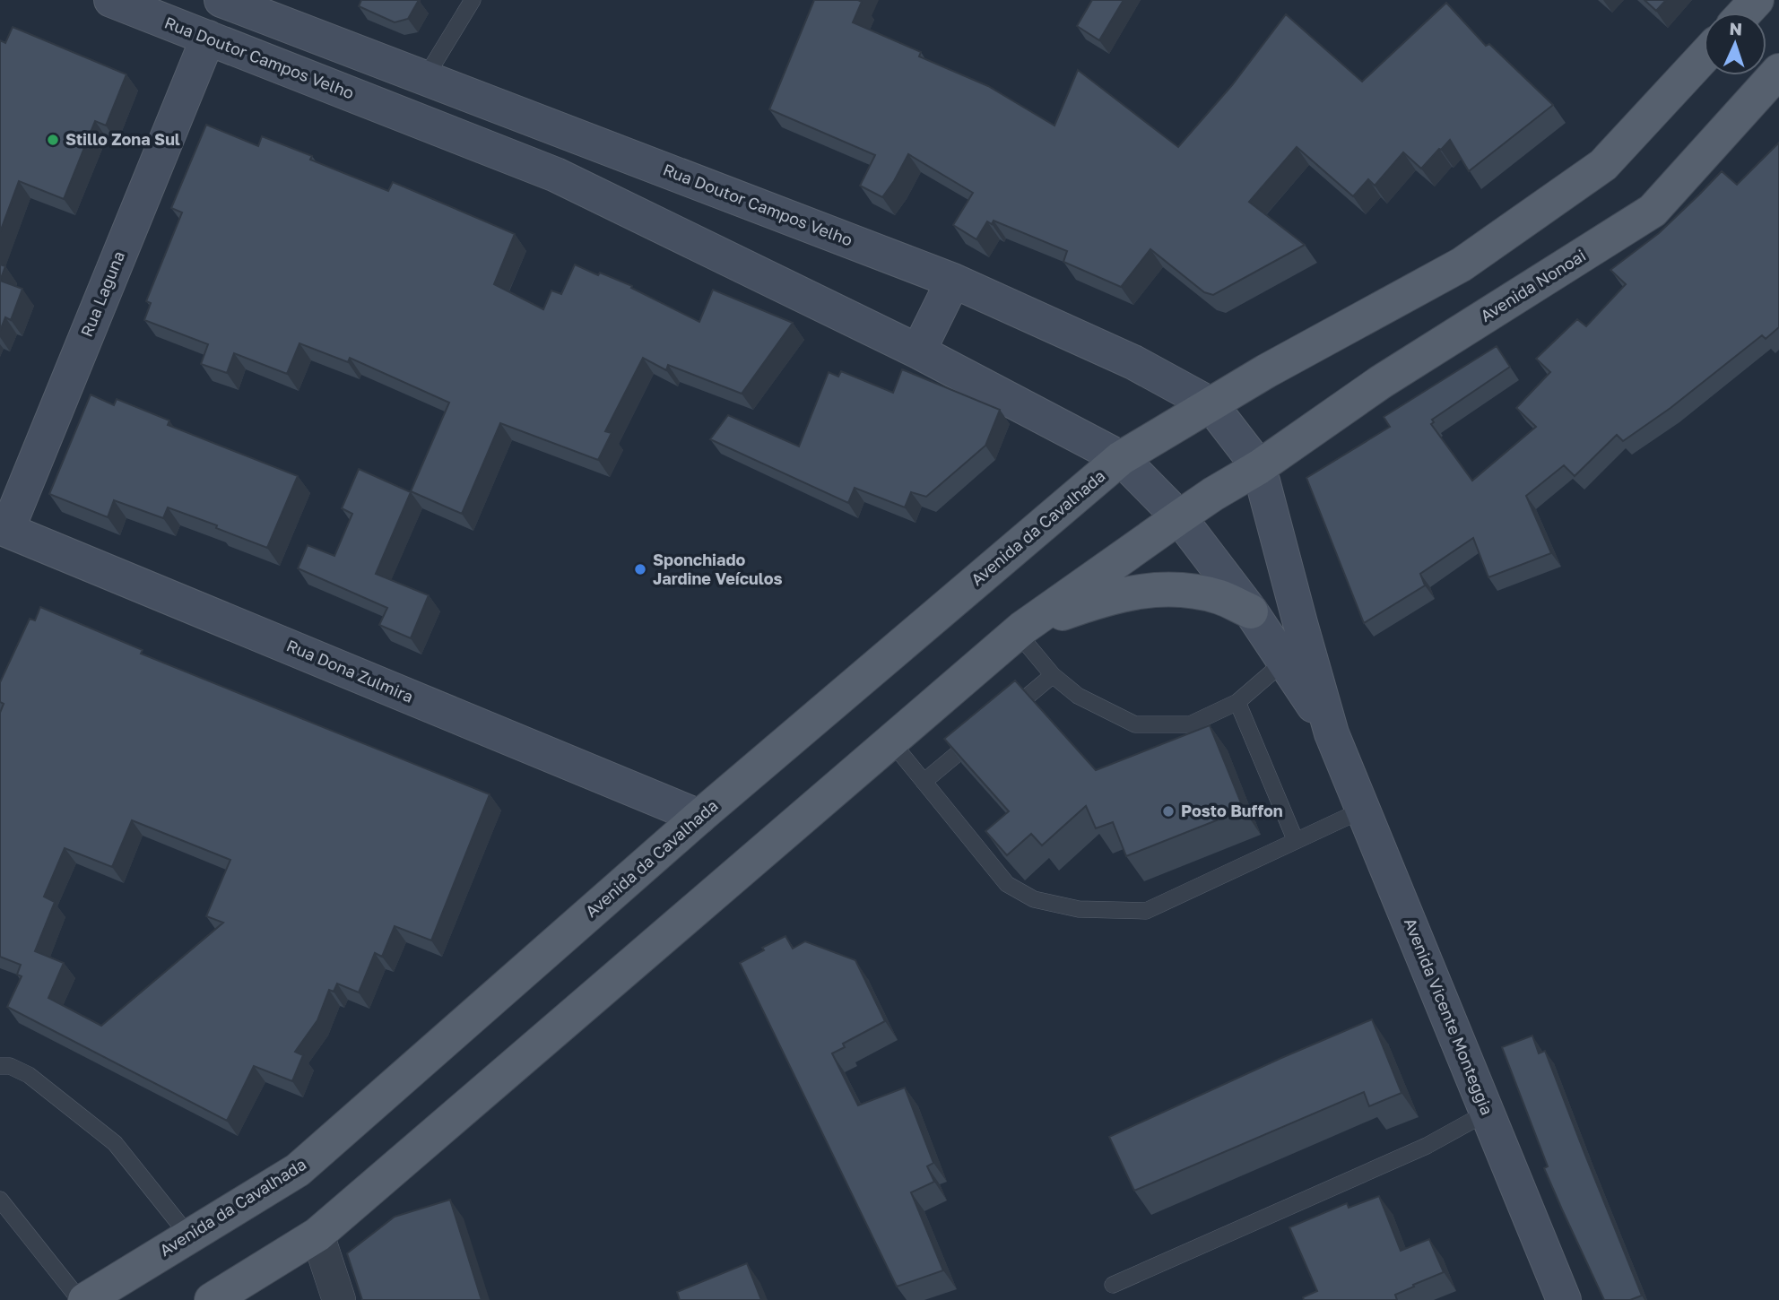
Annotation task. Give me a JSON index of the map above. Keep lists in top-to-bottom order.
{
  "streets": {
    "main road": [
      "Rua Doutor Campos Velho",
      "Avenida Nonoai",
      "Rua Laguna",
      "Avenida da Cavalhada",
      "Rua Dona Zulmira",
      "Avenida Vicente Monteggia"
    ]
  },
  "crossings": [
    ["Rua Doutor Campos Velho", "Avenida Nonoai"],
    ["Rua Doutor Campos Velho", "Rua Laguna"],
    ["Rua Doutor Campos Velho", "Avenida da Cavalhada"],
    ["Rua Doutor Campos Velho", "Avenida Vicente Monteggia"],
    ["Avenida Nonoai", "Avenida Vicente Monteggia"],
    ["Rua Laguna", "Rua Dona Zulmira"],
    ["Avenida da Cavalhada", "Rua Dona Zulmira"],
    ["Avenida da Cavalhada", "Avenida Vicente Monteggia"]
  ],
  "places": ["Stillo Zona Sul", "Sponchiado Jardine Veículos", "Posto Buffon"],
  "north": "top"
}
